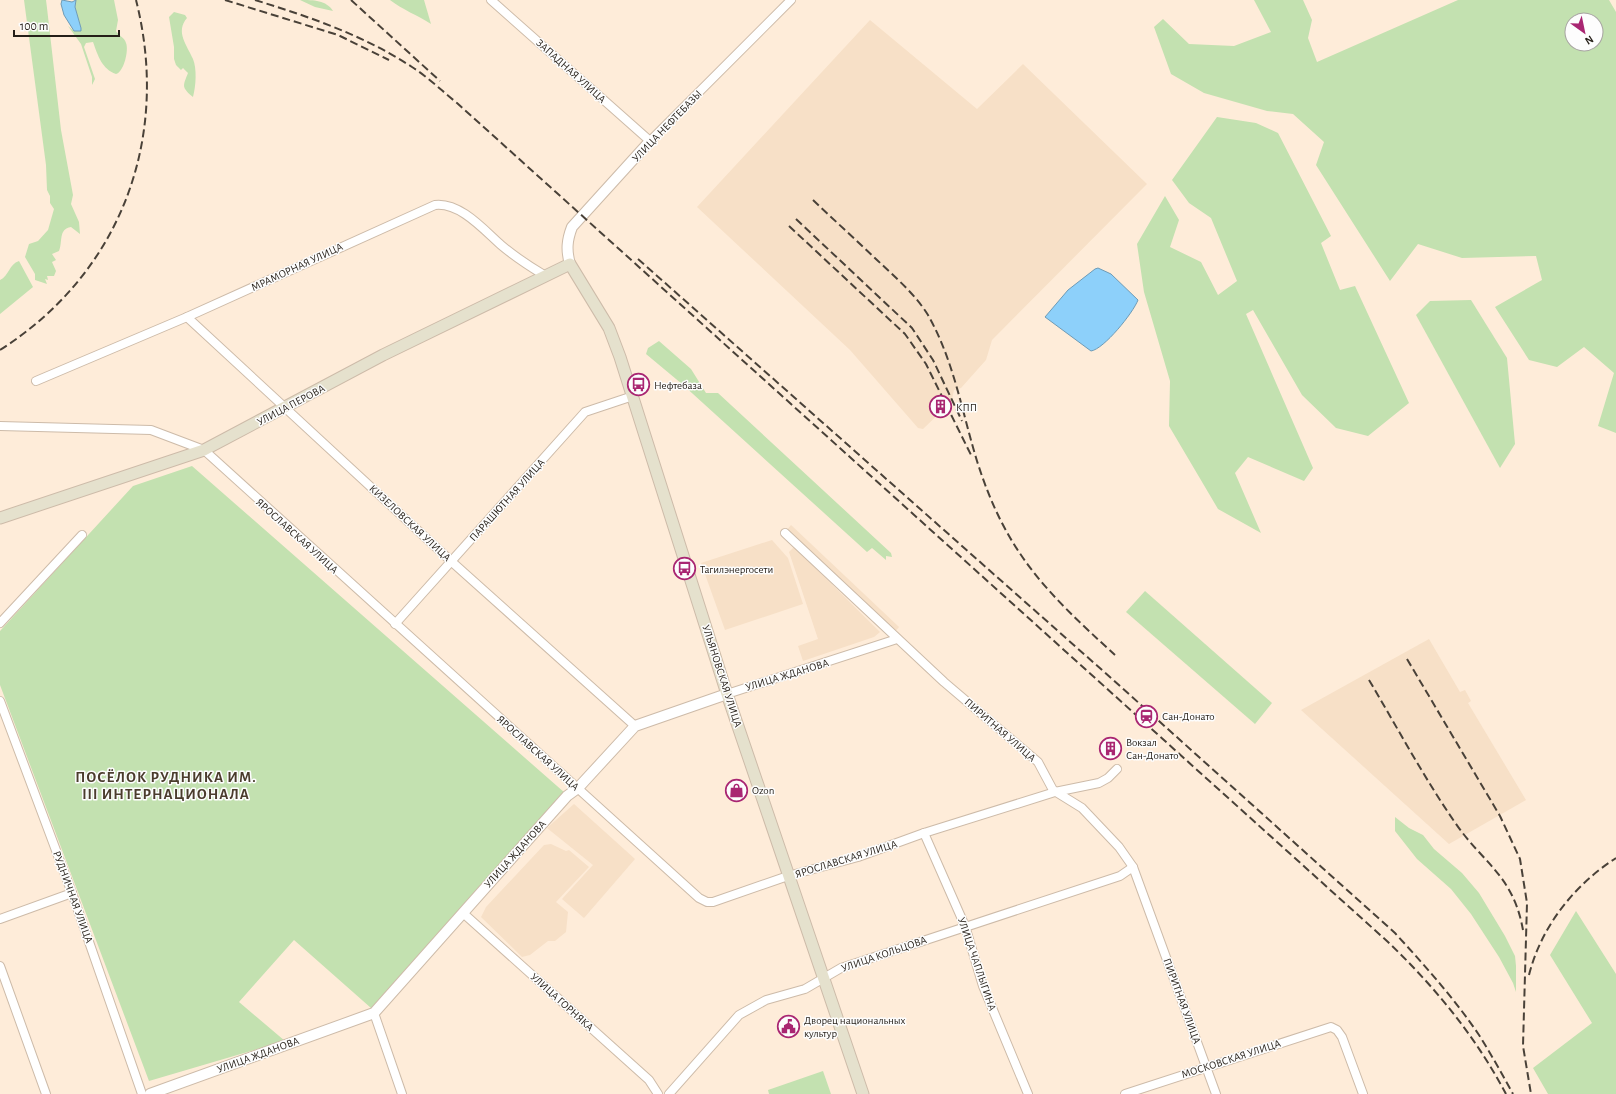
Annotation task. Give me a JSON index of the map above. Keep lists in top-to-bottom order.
{
  "streets": {
    "main road": ["УЛИЦА ПЕРОВА", "УЛЬЯНОВСКАЯ УЛИЦА"],
    "street": [
      "ЗАПАДНАЯ УЛИЦА",
      "УЛИЦА НЕФТЕБАЗЫ",
      "МРАМОРНАЯ УЛИЦА",
      "ПАРАШЮТНАЯ УЛИЦА",
      "КИЗЕЛОВСКАЯ УЛИЦА",
      "ЯРОСЛАВСКАЯ УЛИЦА",
      "УЛИЦА ЖДАНОВА",
      "ПИРИТНАЯ УЛИЦА",
      "РУДНИЧНАЯ УЛИЦА",
      "УЛИЦА КОЛЬЦОВА",
      "УЛИЦА ЧАПЛЫГИНА",
      "УЛИЦА ГОРНЯКА",
      "МОСКОВСКАЯ УЛИЦА"
    ]
  },
  "crossings": [
    ["ЗАПАДНАЯ УЛИЦА", "УЛИЦА НЕФТЕБАЗЫ"],
    ["УЛИЦА НЕФТЕБАЗЫ", "УЛИЦА ПЕРОВА"],
    ["УЛИЦА НЕФТЕБАЗЫ", "УЛЬЯНОВСКАЯ УЛИЦА"],
    ["МРАМОРНАЯ УЛИЦА", "УЛИЦА ПЕРОВА"],
    ["МРАМОРНАЯ УЛИЦА", "КИЗЕЛОВСКАЯ УЛИЦА"],
    ["УЛИЦА ПЕРОВА", "КИЗЕЛОВСКАЯ УЛИЦА"],
    ["УЛИЦА ПЕРОВА", "ЯРОСЛАВСКАЯ УЛИЦА"],
    ["УЛИЦА ПЕРОВА", "УЛЬЯНОВСКАЯ УЛИЦА"],
    ["ПАРАШЮТНАЯ УЛИЦА", "КИЗЕЛОВСКАЯ УЛИЦА"],
    ["ПАРАШЮТНАЯ УЛИЦА", "ЯРОСЛАВСКАЯ УЛИЦА"],
    ["ПАРАШЮТНАЯ УЛИЦА", "УЛЬЯНОВСКАЯ УЛИЦА"],
    ["КИЗЕЛОВСКАЯ УЛИЦА", "УЛИЦА ЖДАНОВА"],
    ["ЯРОСЛАВСКАЯ УЛИЦА", "УЛИЦА ЖДАНОВА"],
    ["ЯРОСЛАВСКАЯ УЛИЦА", "УЛЬЯНОВСКАЯ УЛИЦА"],
    ["ЯРОСЛАВСКАЯ УЛИЦА", "ПИРИТНАЯ УЛИЦА"],
    ["ЯРОСЛАВСКАЯ УЛИЦА", "УЛИЦА ЧАПЛЫГИНА"],
    ["УЛИЦА ЖДАНОВА", "УЛЬЯНОВСКАЯ УЛИЦА"],
    ["УЛИЦА ЖДАНОВА", "ПИРИТНАЯ УЛИЦА"],
    ["УЛИЦА ЖДАНОВА", "УЛИЦА ГОРНЯКА"],
    ["УЛЬЯНОВСКАЯ УЛИЦА", "УЛИЦА КОЛЬЦОВА"],
    ["ПИРИТНАЯ УЛИЦА", "УЛИЦА КОЛЬЦОВА"],
    ["ПИРИТНАЯ УЛИЦА", "МОСКОВСКАЯ УЛИЦА"],
    ["УЛИЦА КОЛЬЦОВА", "УЛИЦА ЧАПЛЫГИНА"]
  ],
  "districts": ["ПОСЁЛОК РУДНИКА ИМ. III ИНТЕРНАЦИОНАЛА"],
  "places": {
    "bus stop": ["Нефтебаза", "Тагилэнергосети"],
    "building": ["КПП", "Вокзал Сан-Донато"],
    "station": ["Сан-Донато"],
    "shop": ["Ozon"],
    "public building": ["Дворец национальных культур"]
  },
  "scale_bar": "100 m",
  "north": "bottom right"
}
